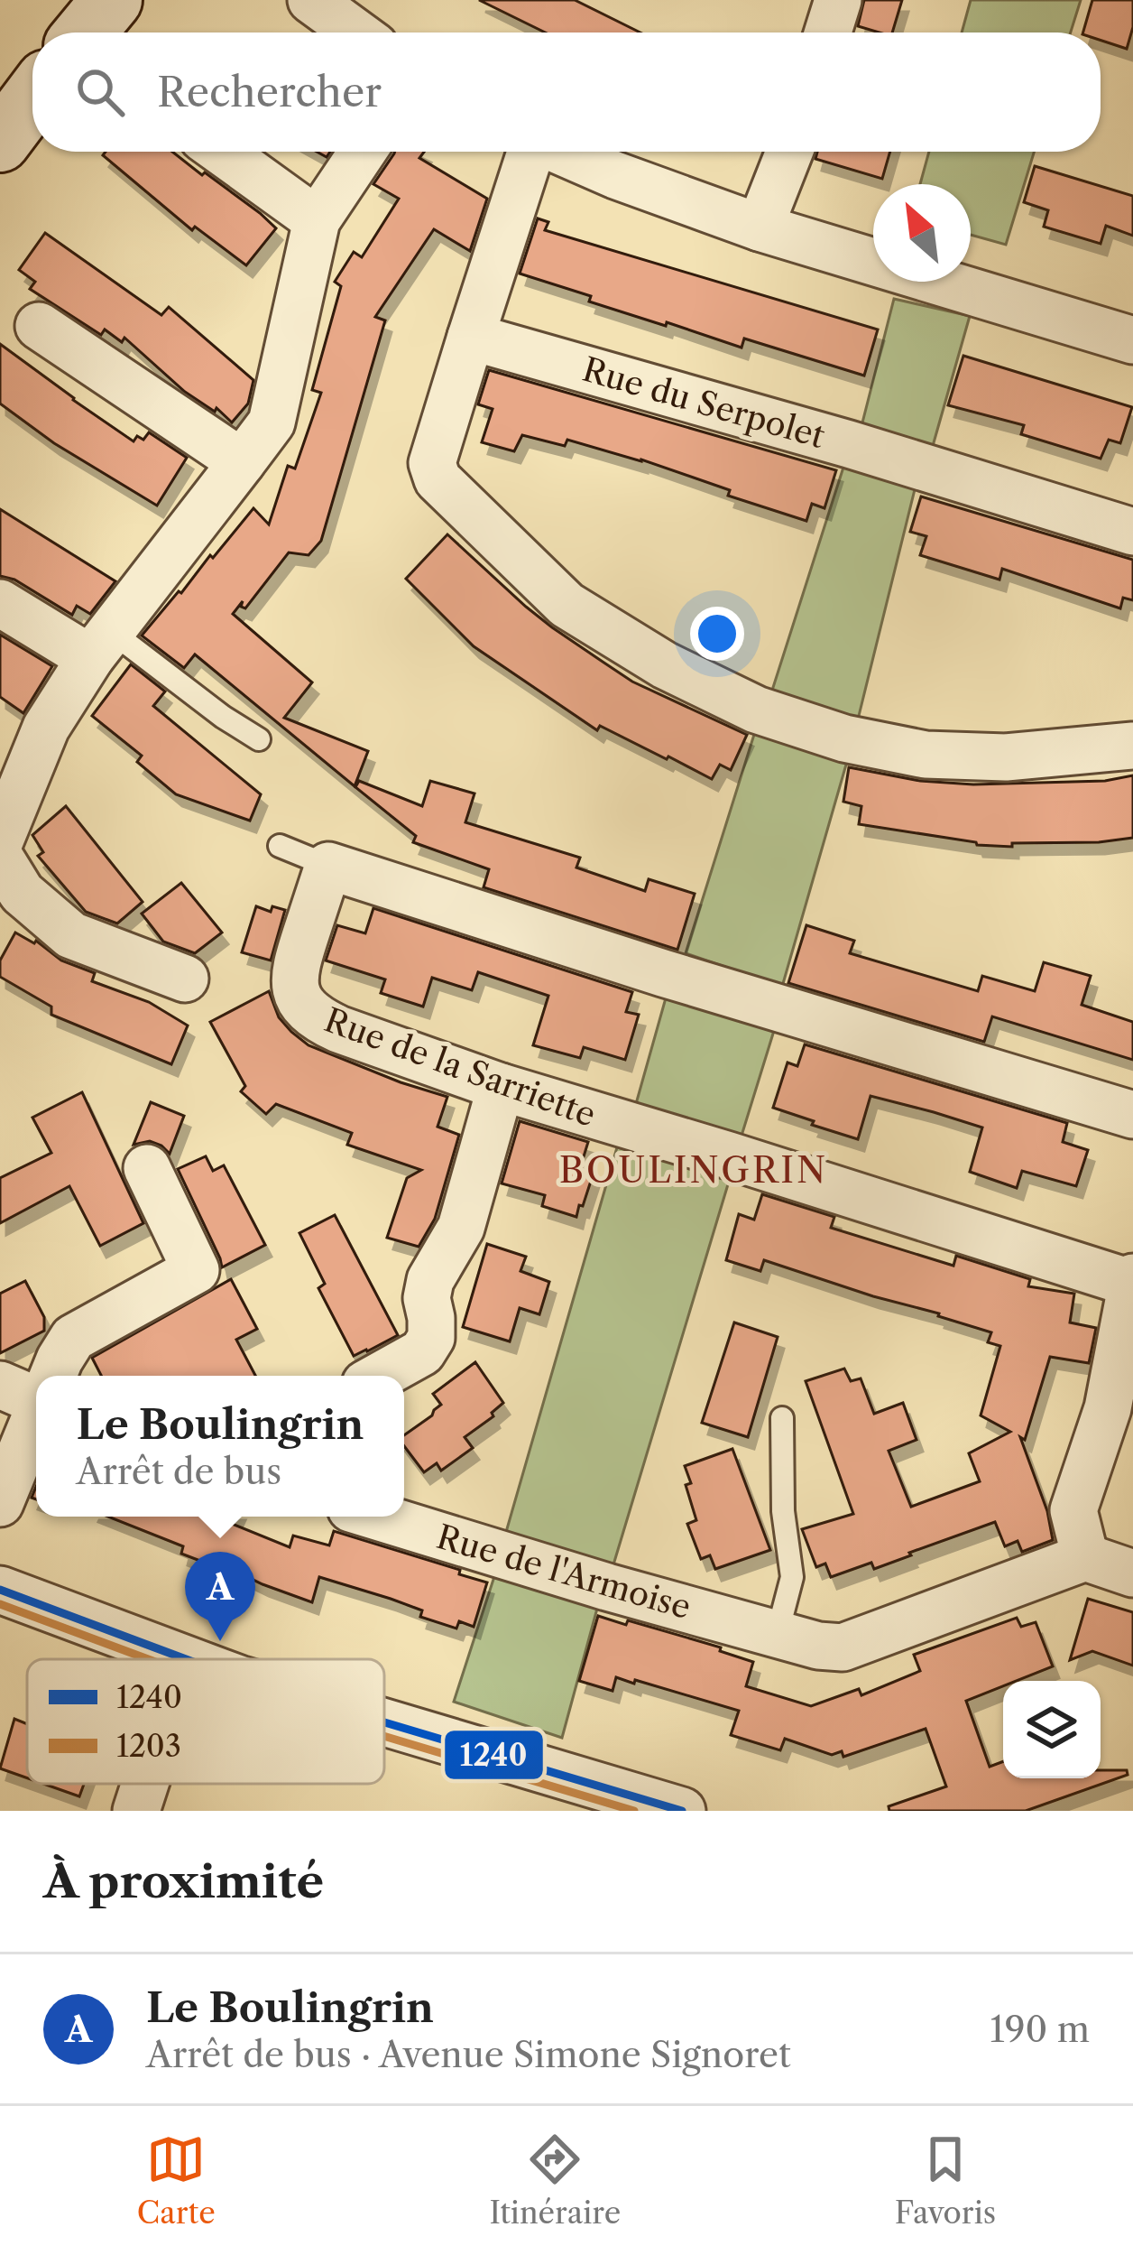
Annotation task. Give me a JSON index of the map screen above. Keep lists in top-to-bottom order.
{
  "streets": {
    "street": ["Rue du Serpolet", "Rue de la Sarriette", "Rue de l'Armoise"]
  },
  "districts": ["BOULINGRIN"],
  "lines": ["transit line 1240", "transit line 1203"],
  "legend": ["1240", "1203"],
  "north": "top left",
  "page": {
    "search": "Rechercher",
    "popup": ["Le Boulingrin", "Arrêt de bus"],
    "pins": "A",
    "heading": "À proximité",
    "list": [
      {
        "mark": "A",
        "name": "Le Boulingrin",
        "note": "Arrêt de bus · Avenue Simone Signoret",
        "value": "190 m"
      }
    ],
    "nav": ["Carte", "Itinéraire", "Favoris"]
  }
}
